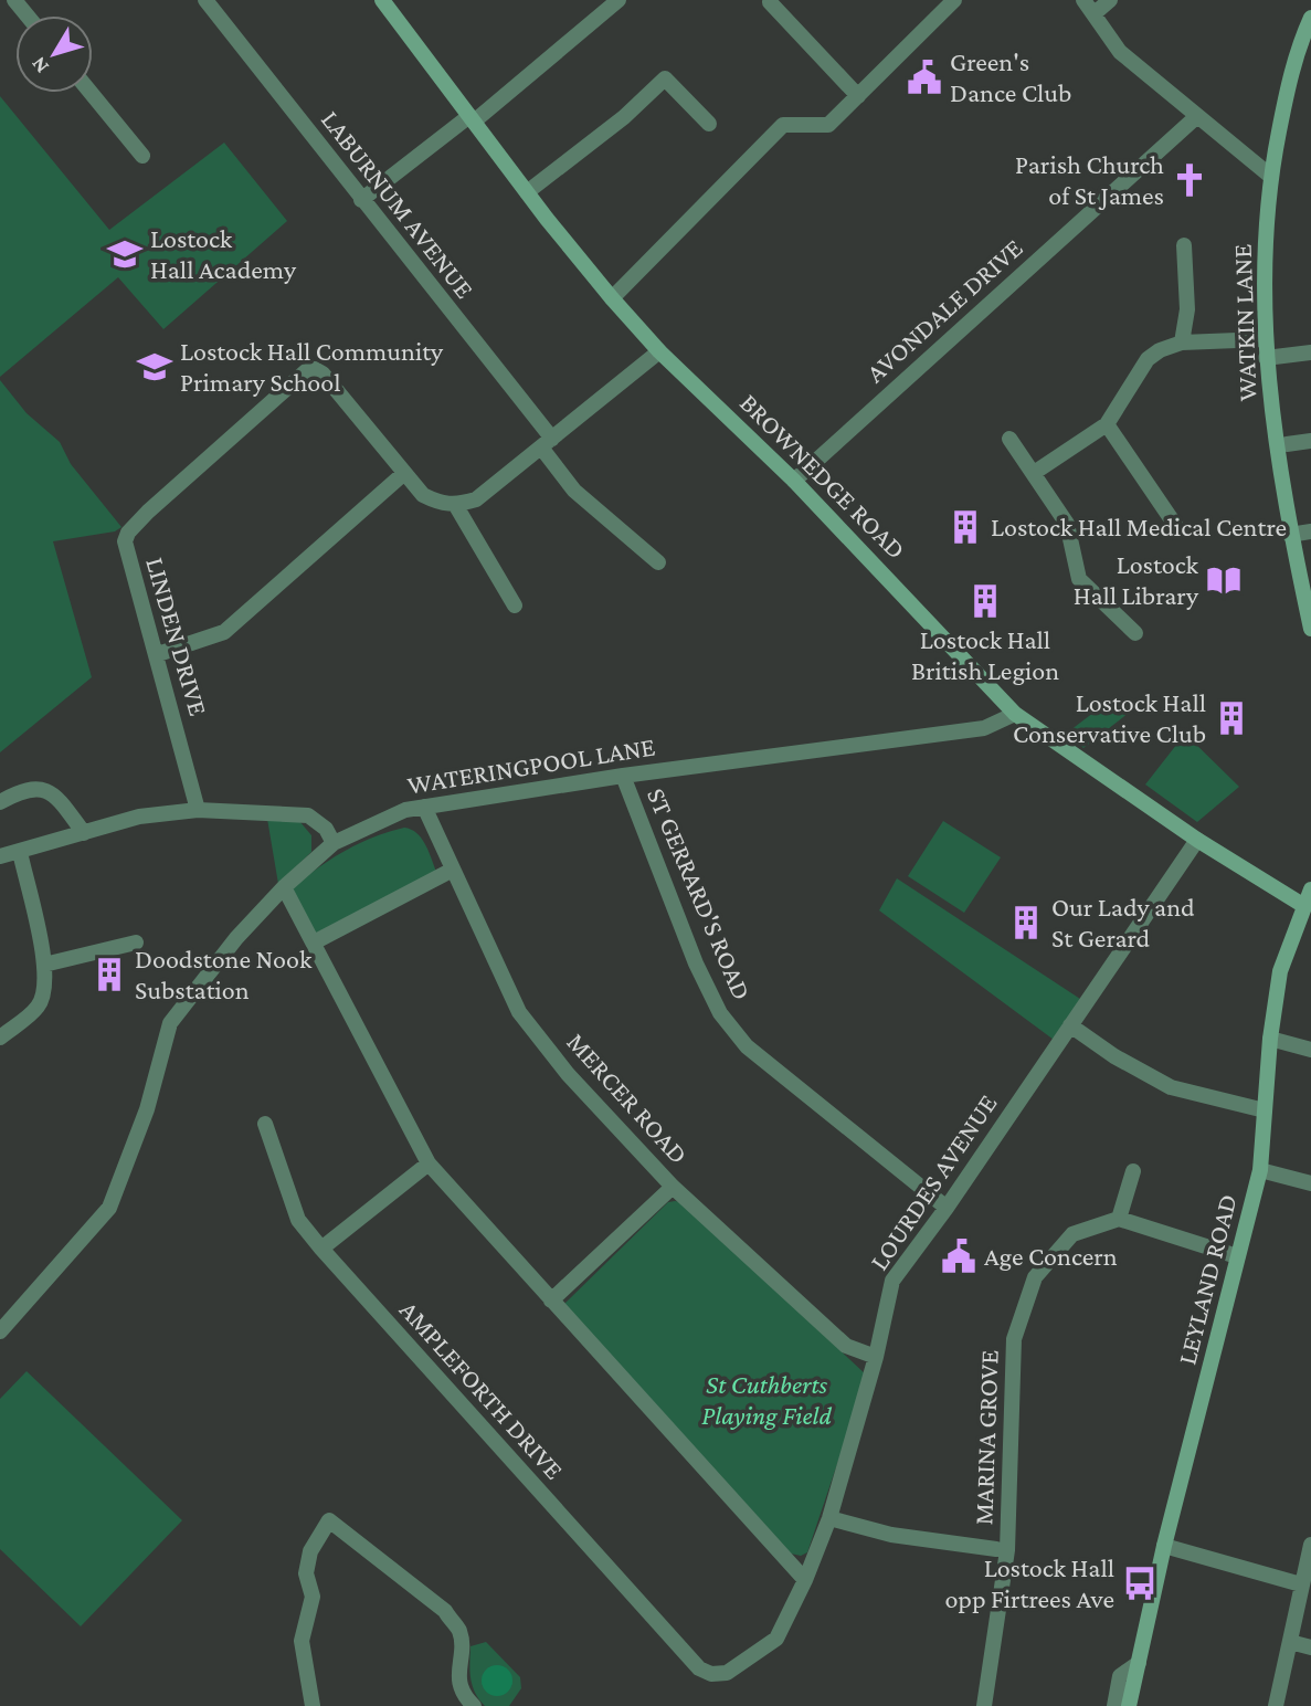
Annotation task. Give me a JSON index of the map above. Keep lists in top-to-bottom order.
{
  "streets": {
    "main road": ["WATKIN LANE", "BROWNEDGE ROAD", "LEYLAND ROAD"],
    "street": [
      "LABURNUM AVENUE",
      "AVONDALE DRIVE",
      "LINDEN DRIVE",
      "WATERINGPOOL LANE",
      "ST GERRARD'S ROAD",
      "MERCER ROAD",
      "LOURDES AVENUE",
      "AMPLEFORTH DRIVE",
      "MARINA GROVE"
    ]
  },
  "crossings": [
    ["AVONDALE DRIVE", "BROWNEDGE ROAD"],
    ["BROWNEDGE ROAD", "WATERINGPOOL LANE"],
    ["BROWNEDGE ROAD", "LOURDES AVENUE"],
    ["BROWNEDGE ROAD", "LEYLAND ROAD"],
    ["WATERINGPOOL LANE", "ST GERRARD'S ROAD"],
    ["WATERINGPOOL LANE", "MERCER ROAD"],
    ["ST GERRARD'S ROAD", "LOURDES AVENUE"],
    ["MERCER ROAD", "LOURDES AVENUE"],
    ["LOURDES AVENUE", "AMPLEFORTH DRIVE"]
  ],
  "parks": ["St Cuthberts Playing Field"],
  "places": {
    "public building": ["Green's Dance Club", "Age Concern"],
    "church": ["Parish Church of St James"],
    "school or university": ["Lostock Hall Academy", "Lostock Hall Community Primary School"],
    "building": [
      "Lostock Hall Medical Centre",
      "Lostock Hall British Legion",
      "Lostock Hall Conservative Club",
      "Our Lady and St Gerard",
      "Doodstone Nook Substation"
    ],
    "library": ["Lostock Hall Library"],
    "bus stop": ["Lostock Hall opp Firtrees Ave"]
  },
  "north": "bottom left"
}
